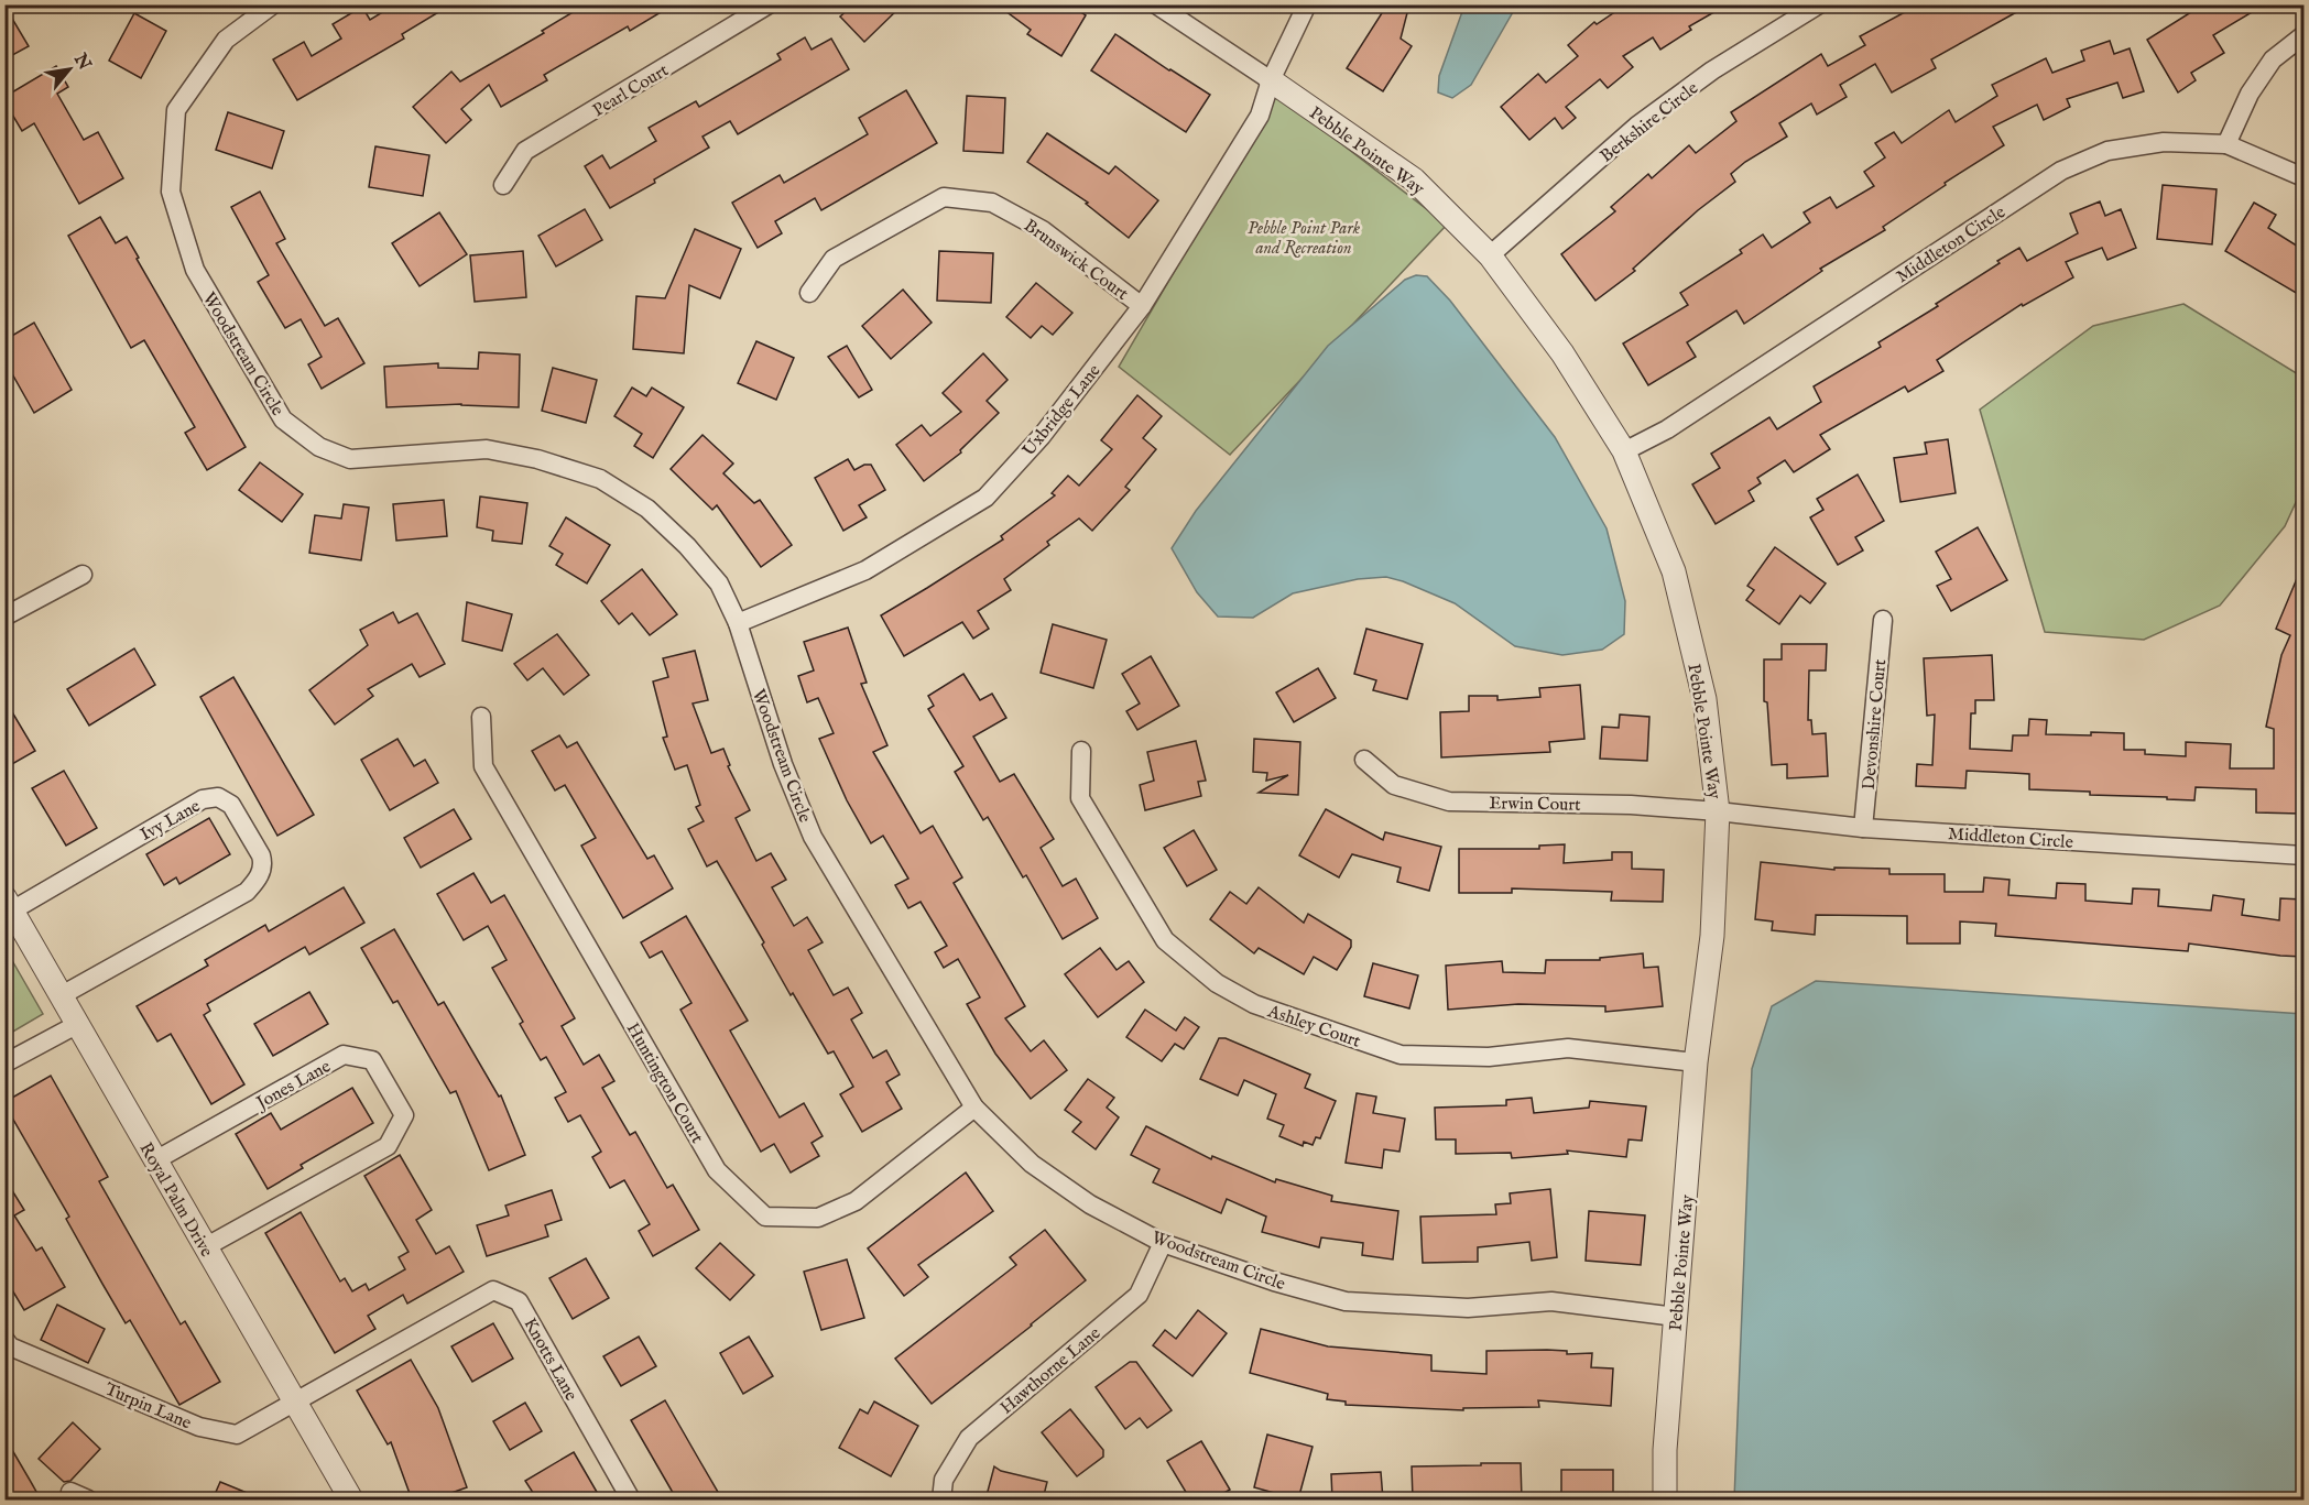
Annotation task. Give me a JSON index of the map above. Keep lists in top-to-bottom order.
{
  "streets": {
    "street": [
      "Pearl Court",
      "Berkshire Circle",
      "Pebble Pointe Way",
      "Middleton Circle",
      "Brunswick Court",
      "Woodstream Circle",
      "Uxbridge Lane",
      "Devonshire Court",
      "Erwin Court",
      "Ivy Lane",
      "Ashley Court",
      "Huntington Court",
      "Jones Lane",
      "Royal Palm Drive",
      "Knotts Lane",
      "Hawthorne Lane",
      "Turpin Lane"
    ]
  },
  "crossings": [
    ["Berkshire Circle", "Pebble Pointe Way"],
    ["Pebble Pointe Way", "Middleton Circle"],
    ["Pebble Pointe Way", "Woodstream Circle"],
    ["Pebble Pointe Way", "Uxbridge Lane"],
    ["Pebble Pointe Way", "Erwin Court"],
    ["Pebble Pointe Way", "Ashley Court"],
    ["Middleton Circle", "Devonshire Court"],
    ["Middleton Circle", "Erwin Court"],
    ["Brunswick Court", "Uxbridge Lane"],
    ["Woodstream Circle", "Uxbridge Lane"],
    ["Woodstream Circle", "Huntington Court"],
    ["Woodstream Circle", "Hawthorne Lane"],
    ["Ivy Lane", "Royal Palm Drive"],
    ["Jones Lane", "Royal Palm Drive"],
    ["Royal Palm Drive", "Knotts Lane"],
    ["Royal Palm Drive", "Turpin Lane"],
    ["Knotts Lane", "Turpin Lane"]
  ],
  "parks": ["Pebble Point Park and Recreation"],
  "north": "top right"
}
